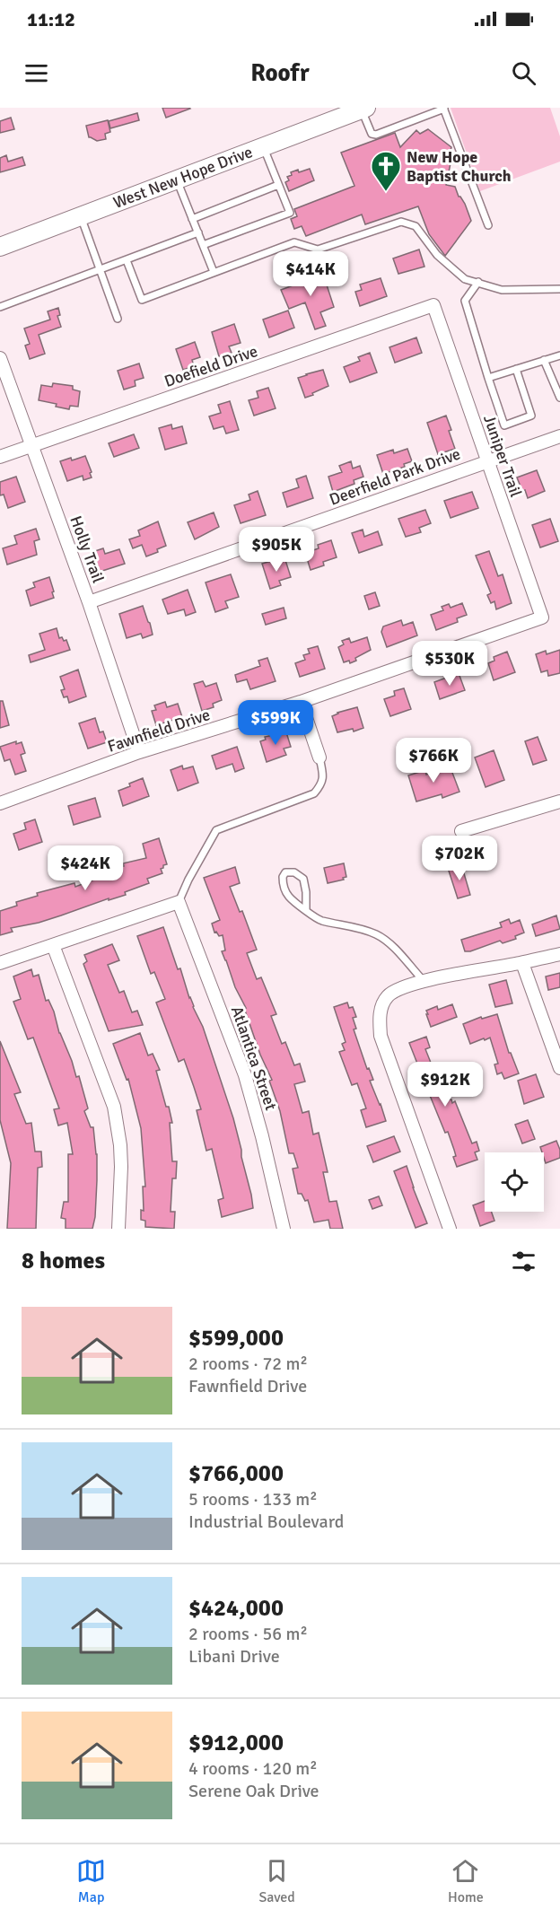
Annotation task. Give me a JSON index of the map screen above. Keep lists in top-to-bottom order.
{
  "streets": {
    "main road": ["West New Hope Drive"],
    "street": [
      "Doefield Drive",
      "Juniper Trail",
      "Deerfield Park Drive",
      "Holly Trail",
      "Fawnfield Drive",
      "Atlantica Street"
    ]
  },
  "crossings": [
    ["Doefield Drive", "Juniper Trail"],
    ["Doefield Drive", "Holly Trail"],
    ["Juniper Trail", "Deerfield Park Drive"],
    ["Juniper Trail", "Fawnfield Drive"],
    ["Deerfield Park Drive", "Holly Trail"],
    ["Holly Trail", "Fawnfield Drive"]
  ],
  "places": {
    "church": ["New Hope Baptist Church"]
  },
  "page": {
    "status": "11:12",
    "header": "Roofr",
    "price": [
      "$414K",
      "$905K",
      "$530K",
      "$599K",
      "$766K",
      "$702K",
      "$424K",
      "$912K"
    ],
    "heading": "8 homes",
    "list": [
      {
        "name": "$599,000",
        "note": "2 rooms · 72 m² · Fawnfield Drive"
      },
      {
        "name": "$766,000",
        "note": "5 rooms · 133 m² · Industrial Boulevard"
      },
      {
        "name": "$424,000",
        "note": "2 rooms · 56 m² · Libani Drive"
      },
      {
        "name": "$912,000",
        "note": "4 rooms · 120 m² · Serene Oak Drive"
      }
    ],
    "tabs": ["Map", "Saved", "Home"]
  }
}
